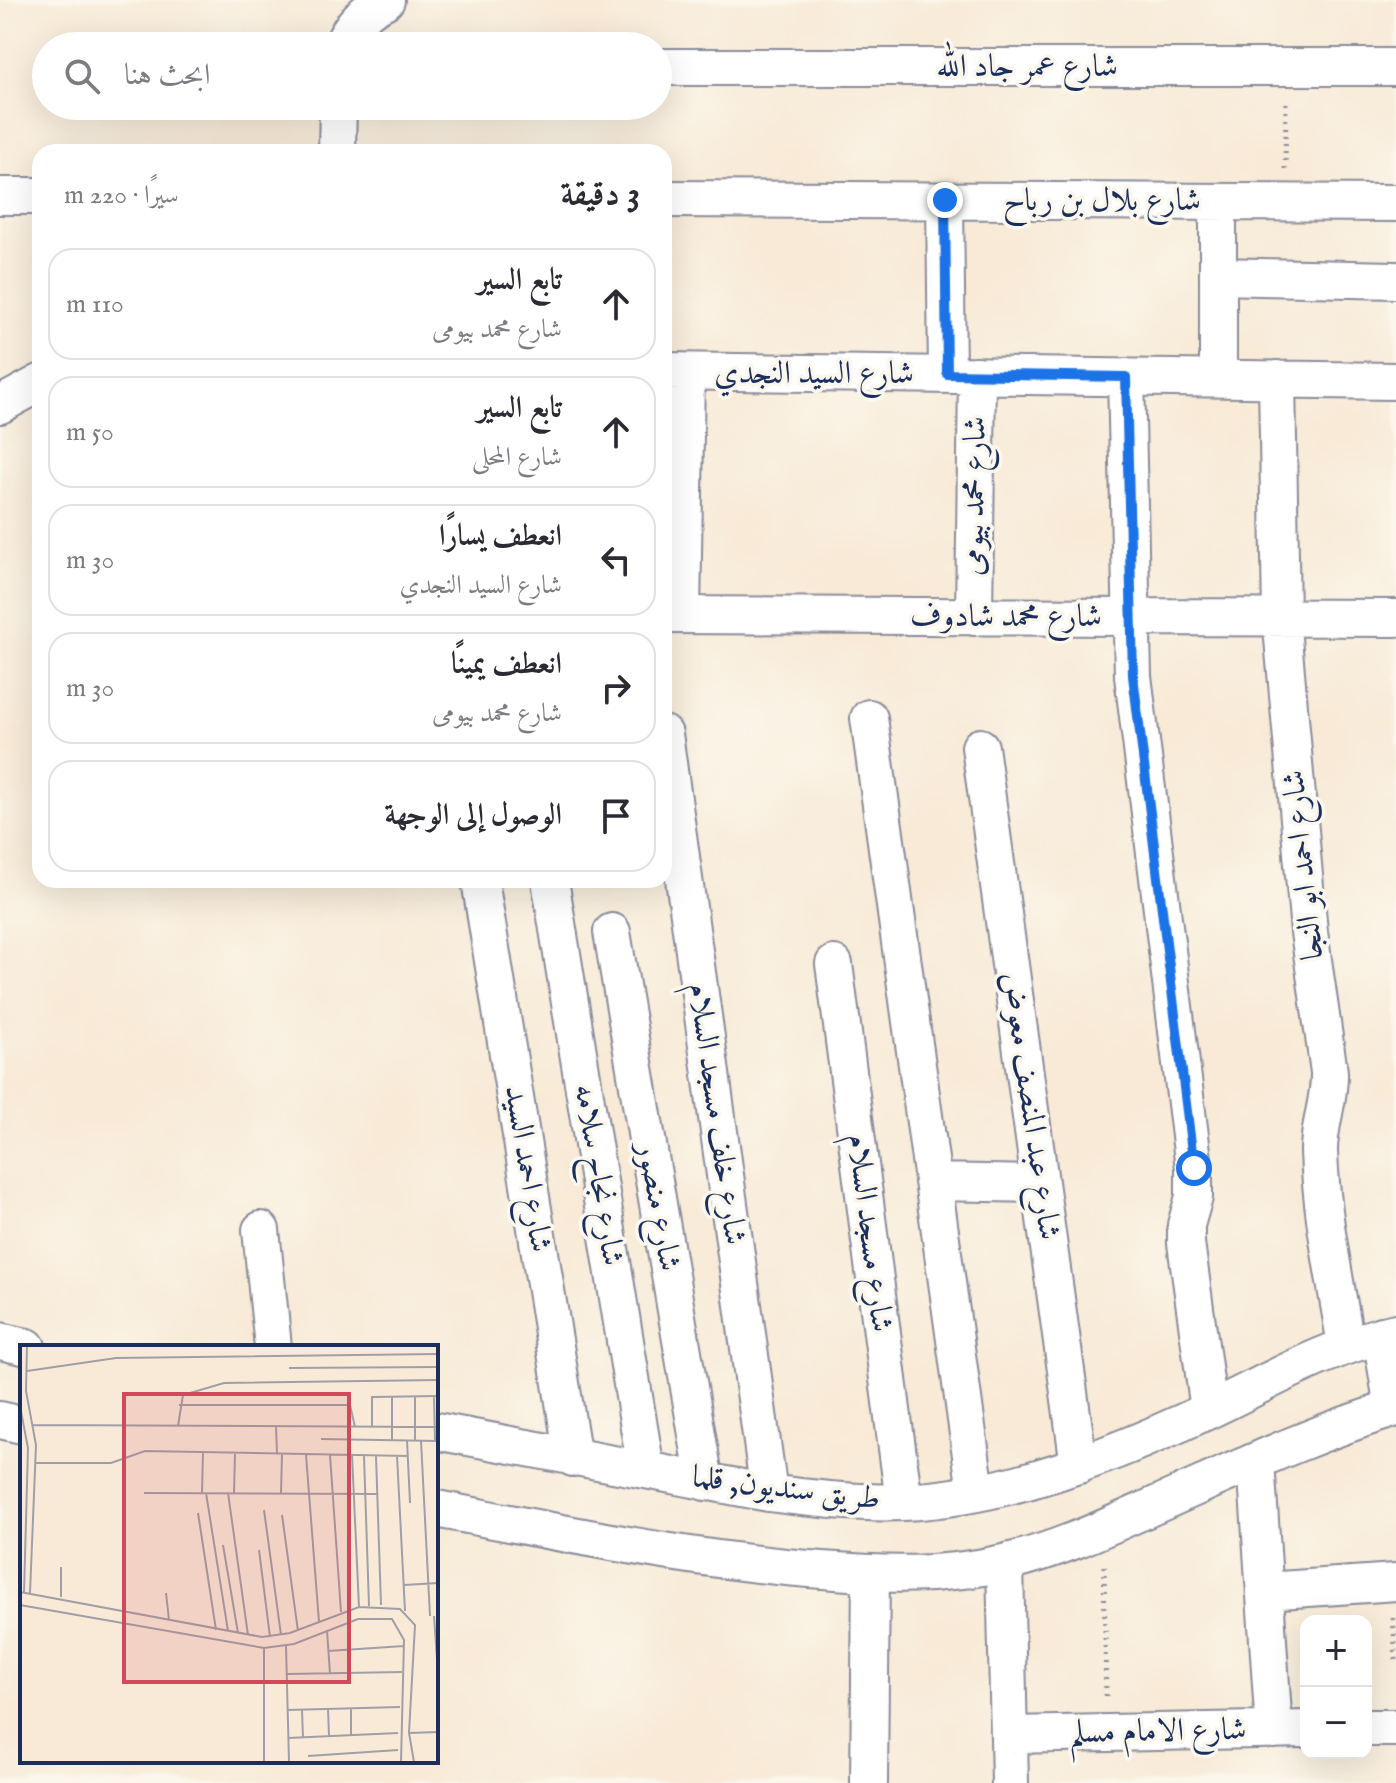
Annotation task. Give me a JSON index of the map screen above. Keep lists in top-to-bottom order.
{
  "streets": {
    "street": [
      "شارع عمر جاد الله",
      "شارع بلال بن رباح",
      "شارع السيد النجدي",
      "شارع محمد بيومى",
      "شارع محمد شادوف",
      "شارع احمد ابو النجا",
      "شارع عبد المنصف معوض",
      "شارع خلف مسجد السلام",
      "شارع احمد السيد",
      "شارع نجاح سلامه",
      "شارع منصور",
      "شارع مسجد السلام",
      "طريق سنديون, قلما",
      "شارع الامام مسلم"
    ]
  },
  "crossings": [
    ["شارع بلال بن رباح", "شارع محمد بيومى"],
    ["شارع السيد النجدي", "شارع محمد بيومى"],
    ["شارع السيد النجدي", "شارع احمد ابو النجا"],
    ["شارع محمد بيومى", "شارع محمد شادوف"],
    ["شارع محمد شادوف", "شارع احمد ابو النجا"],
    ["شارع احمد ابو النجا", "طريق سنديون, قلما"],
    ["شارع عبد المنصف معوض", "طريق سنديون, قلما"],
    ["شارع خلف مسجد السلام", "طريق سنديون, قلما"],
    ["شارع احمد السيد", "طريق سنديون, قلما"],
    ["شارع نجاح سلامه", "طريق سنديون, قلما"],
    ["شارع منصور", "طريق سنديون, قلما"],
    ["شارع مسجد السلام", "طريق سنديون, قلما"]
  ],
  "page": {
    "search": "ابحث هنا",
    "heading": ["3 دقيقة", "سيرًا · 220 m"],
    "list": [
      ["تابع السير", "شارع محمد بيومى", "110 m"],
      ["تابع السير", "شارع المحلى", "50 m"],
      ["انعطف يسارًا", "شارع السيد النجدي", "30 m"],
      ["انعطف يمينًا", "شارع محمد بيومى", "30 m"],
      "الوصول إلى الوجهة"
    ],
    "map_buttons": ["+", "−"]
  }
}
